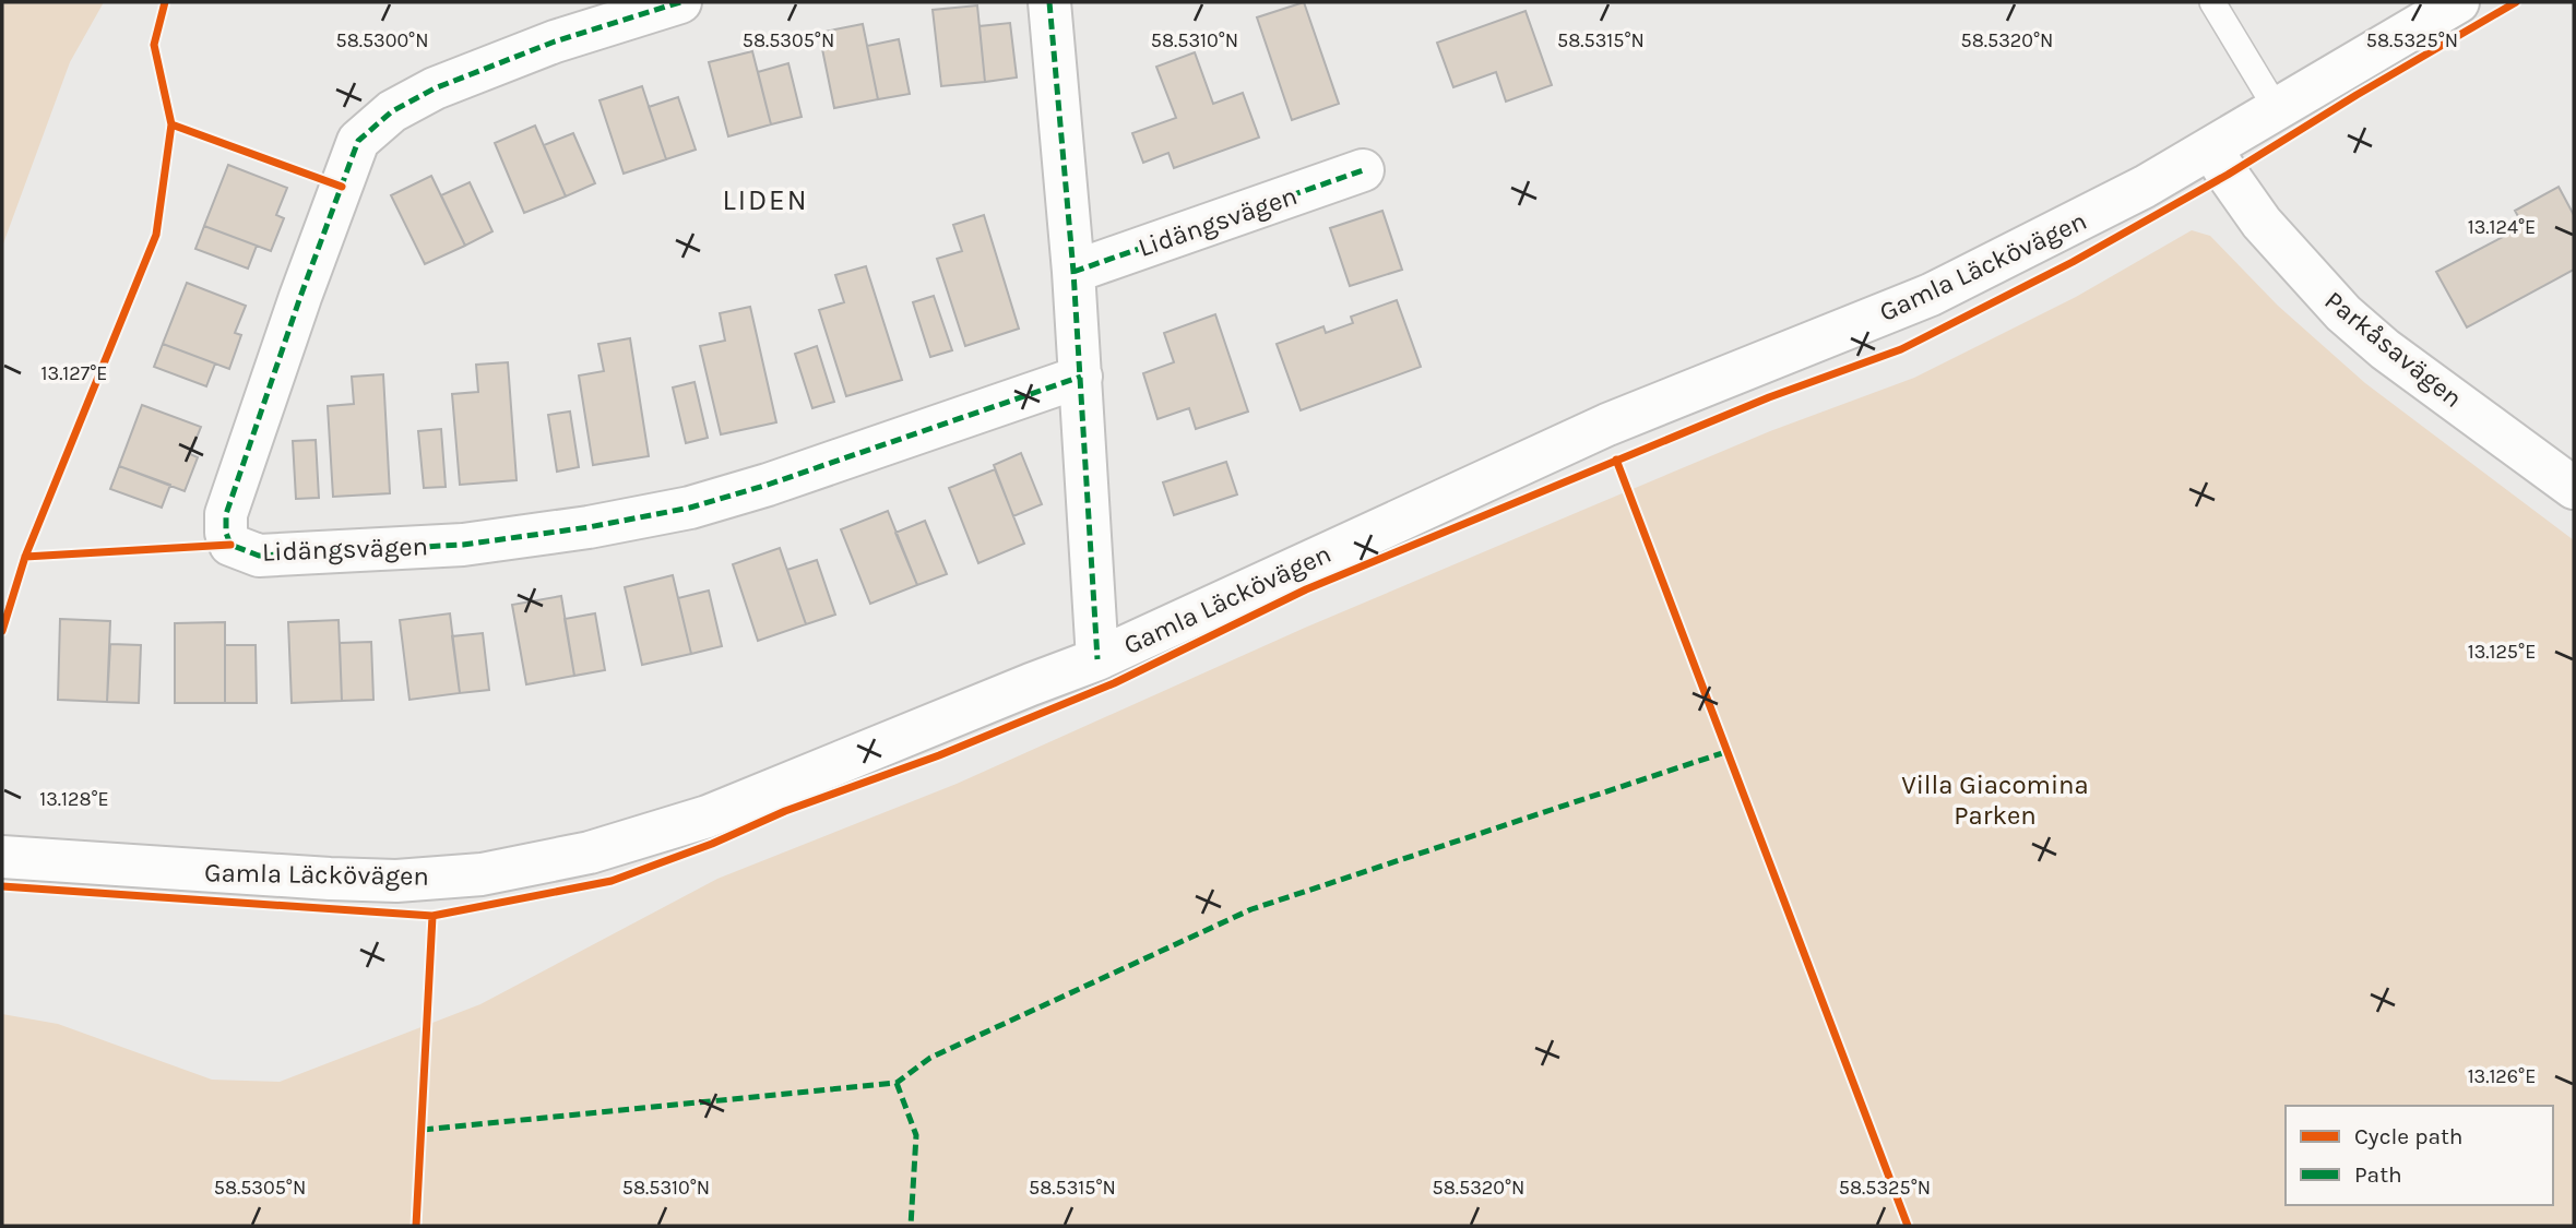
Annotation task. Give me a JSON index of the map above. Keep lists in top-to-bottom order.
{
  "streets": {
    "street": ["Lidängsvägen", "Gamla Läckövägen", "Parkåsavägen"]
  },
  "crossings": [
    ["Gamla Läckövägen", "Parkåsavägen"]
  ],
  "districts": ["LIDEN"],
  "parks": ["Villa Giacomina Parken"],
  "legend": ["Cycle path", "Path"],
  "coordinates": [
    "58.5300°N",
    "58.5305°N",
    "58.5310°N",
    "58.5315°N",
    "58.5320°N",
    "58.5325°N",
    "13.124°E",
    "13.127°E",
    "13.125°E",
    "13.128°E",
    "13.126°E"
  ]
}
